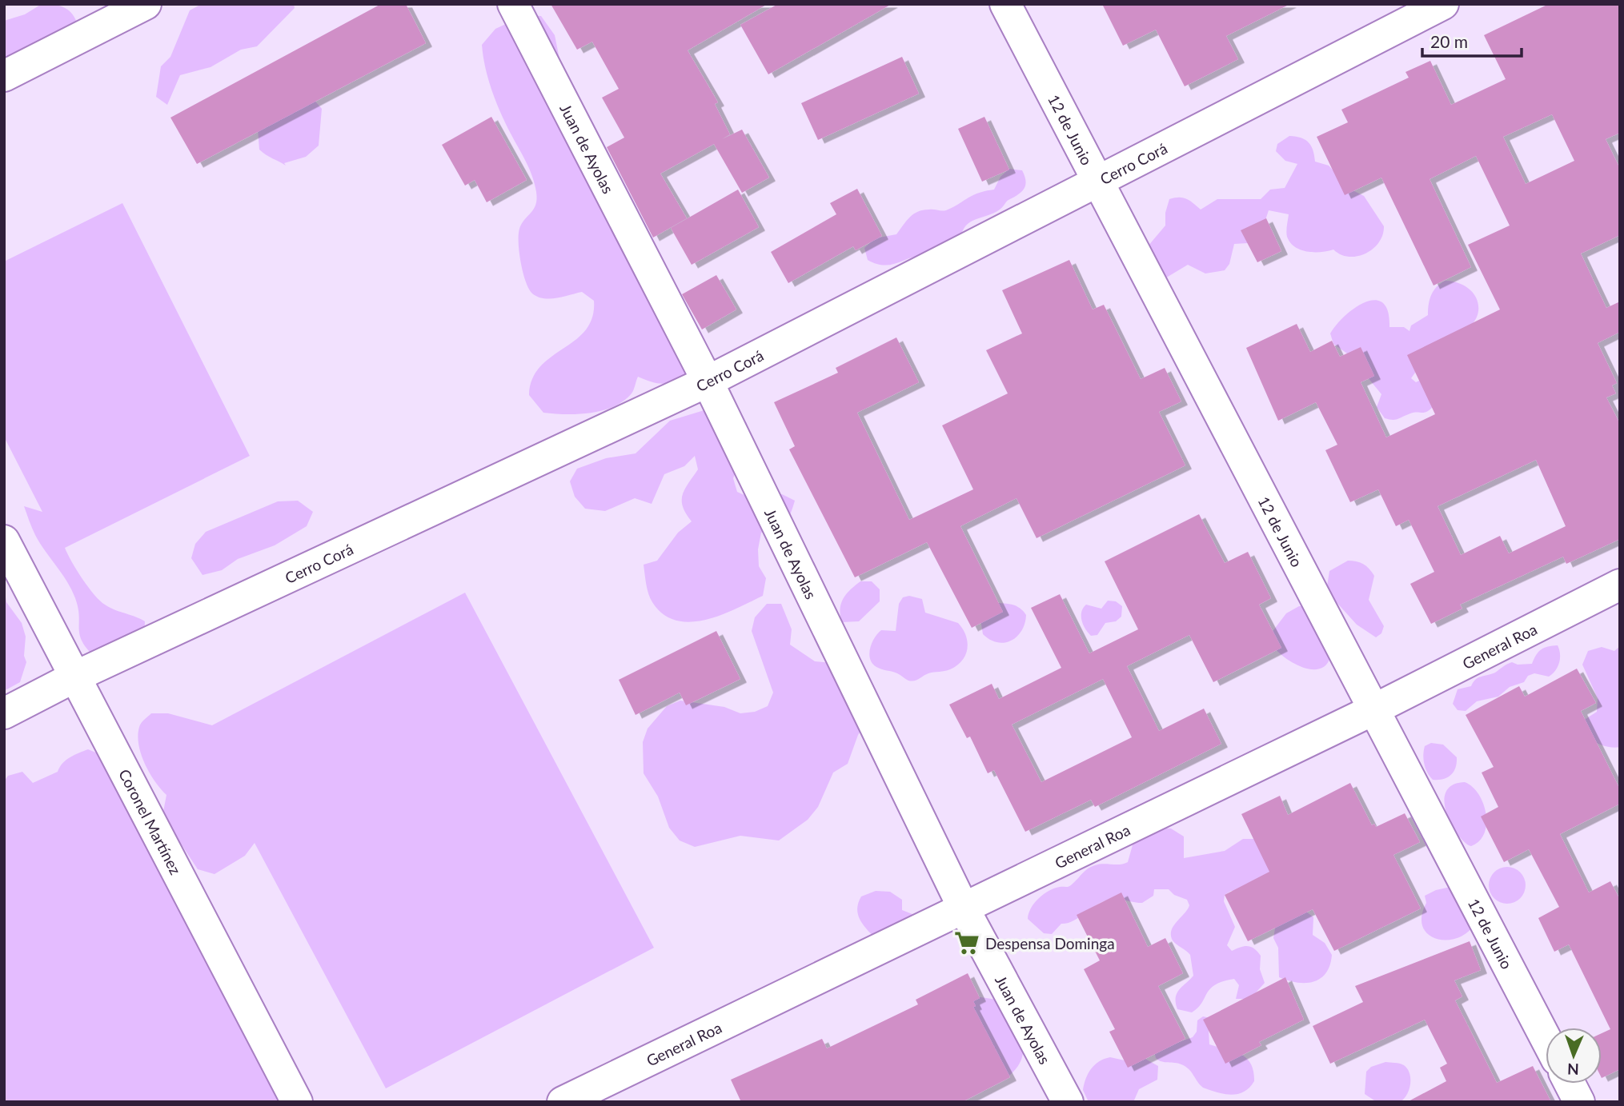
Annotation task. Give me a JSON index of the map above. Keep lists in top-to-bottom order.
{
  "streets": {
    "street": [
      "12 de Junio",
      "Juan de Ayolas",
      "Cerro Corá",
      "General Roa",
      "Coronel Martínez"
    ]
  },
  "crossings": [
    ["12 de Junio", "Cerro Corá"],
    ["12 de Junio", "General Roa"],
    ["Juan de Ayolas", "Cerro Corá"],
    ["Juan de Ayolas", "General Roa"],
    ["Cerro Corá", "Coronel Martínez"]
  ],
  "places": {
    "supermarket": ["Despensa Dominga"]
  },
  "scale_bar": "20 m",
  "north": "bottom"
}
